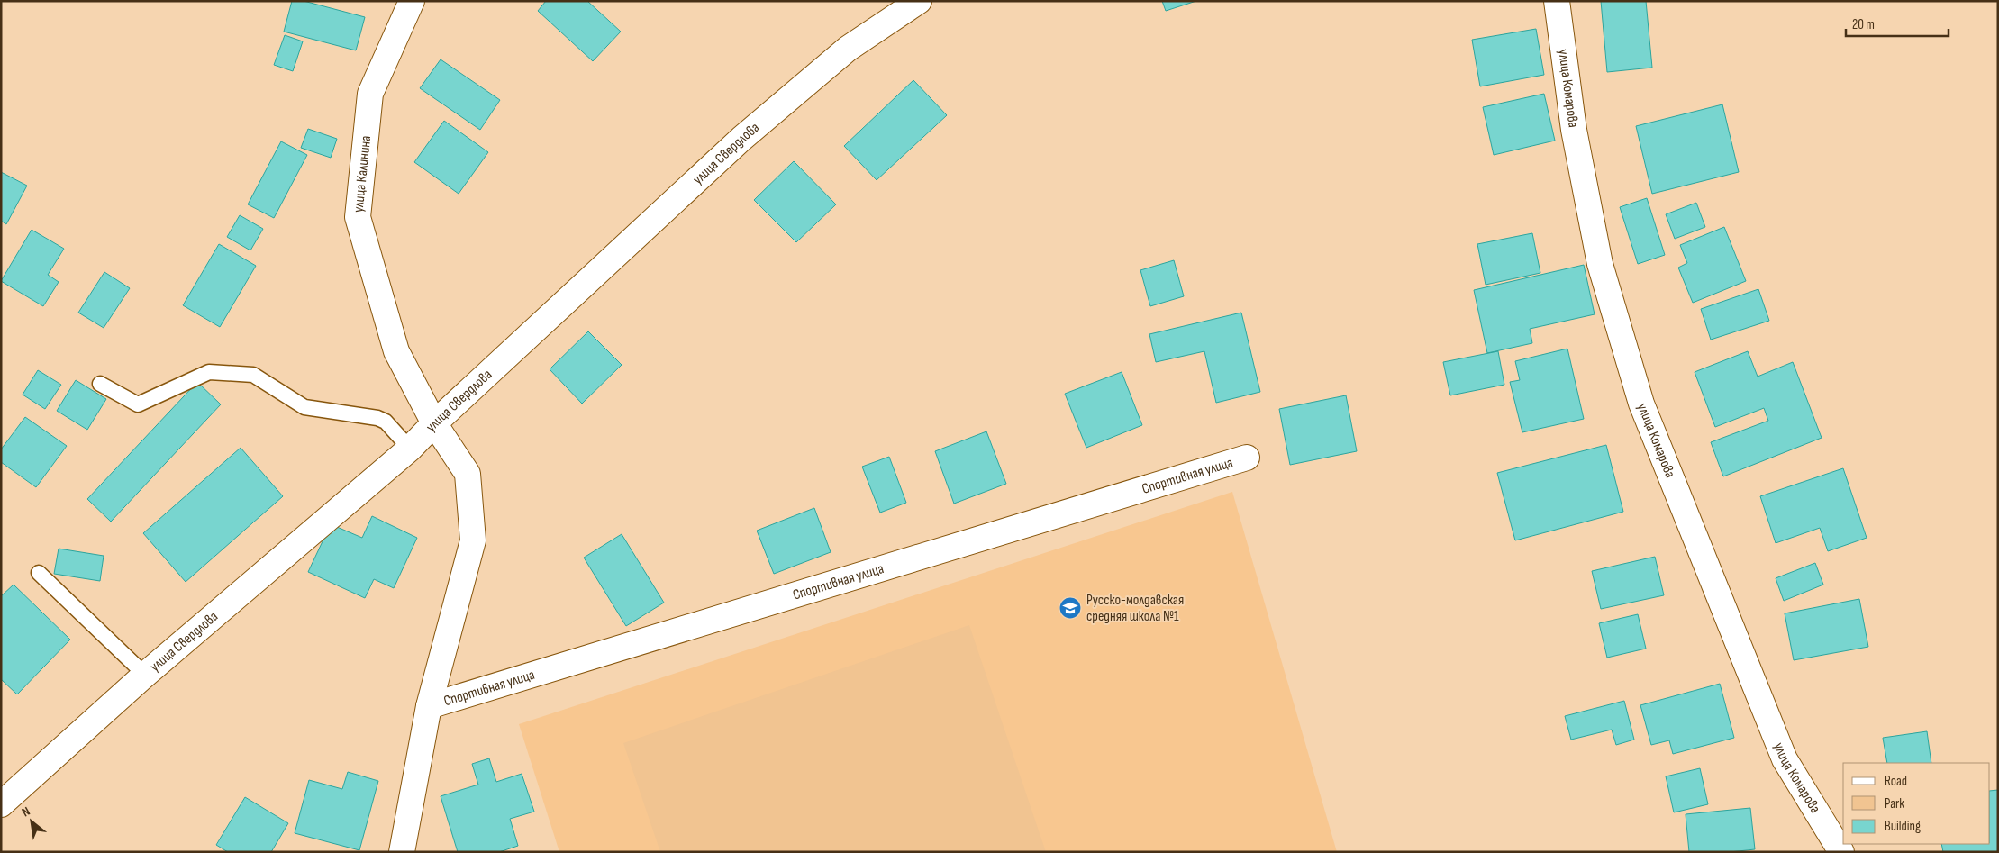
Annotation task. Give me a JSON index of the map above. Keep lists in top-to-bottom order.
{
  "streets": {
    "street": [
      "улица Комарова",
      "улица Свердлова",
      "улица Калинина",
      "Спортивная улица"
    ]
  },
  "crossings": [
    ["улица Свердлова", "улица Калинина"],
    ["улица Свердлова", "Спортивная улица"],
    ["улица Калинина", "Спортивная улица"]
  ],
  "places": {
    "school or university": ["Русско-молдавская средняя школа №1"]
  },
  "legend": ["Road", "Park", "Building"],
  "scale_bar": "20 m",
  "north": "top left"
}
